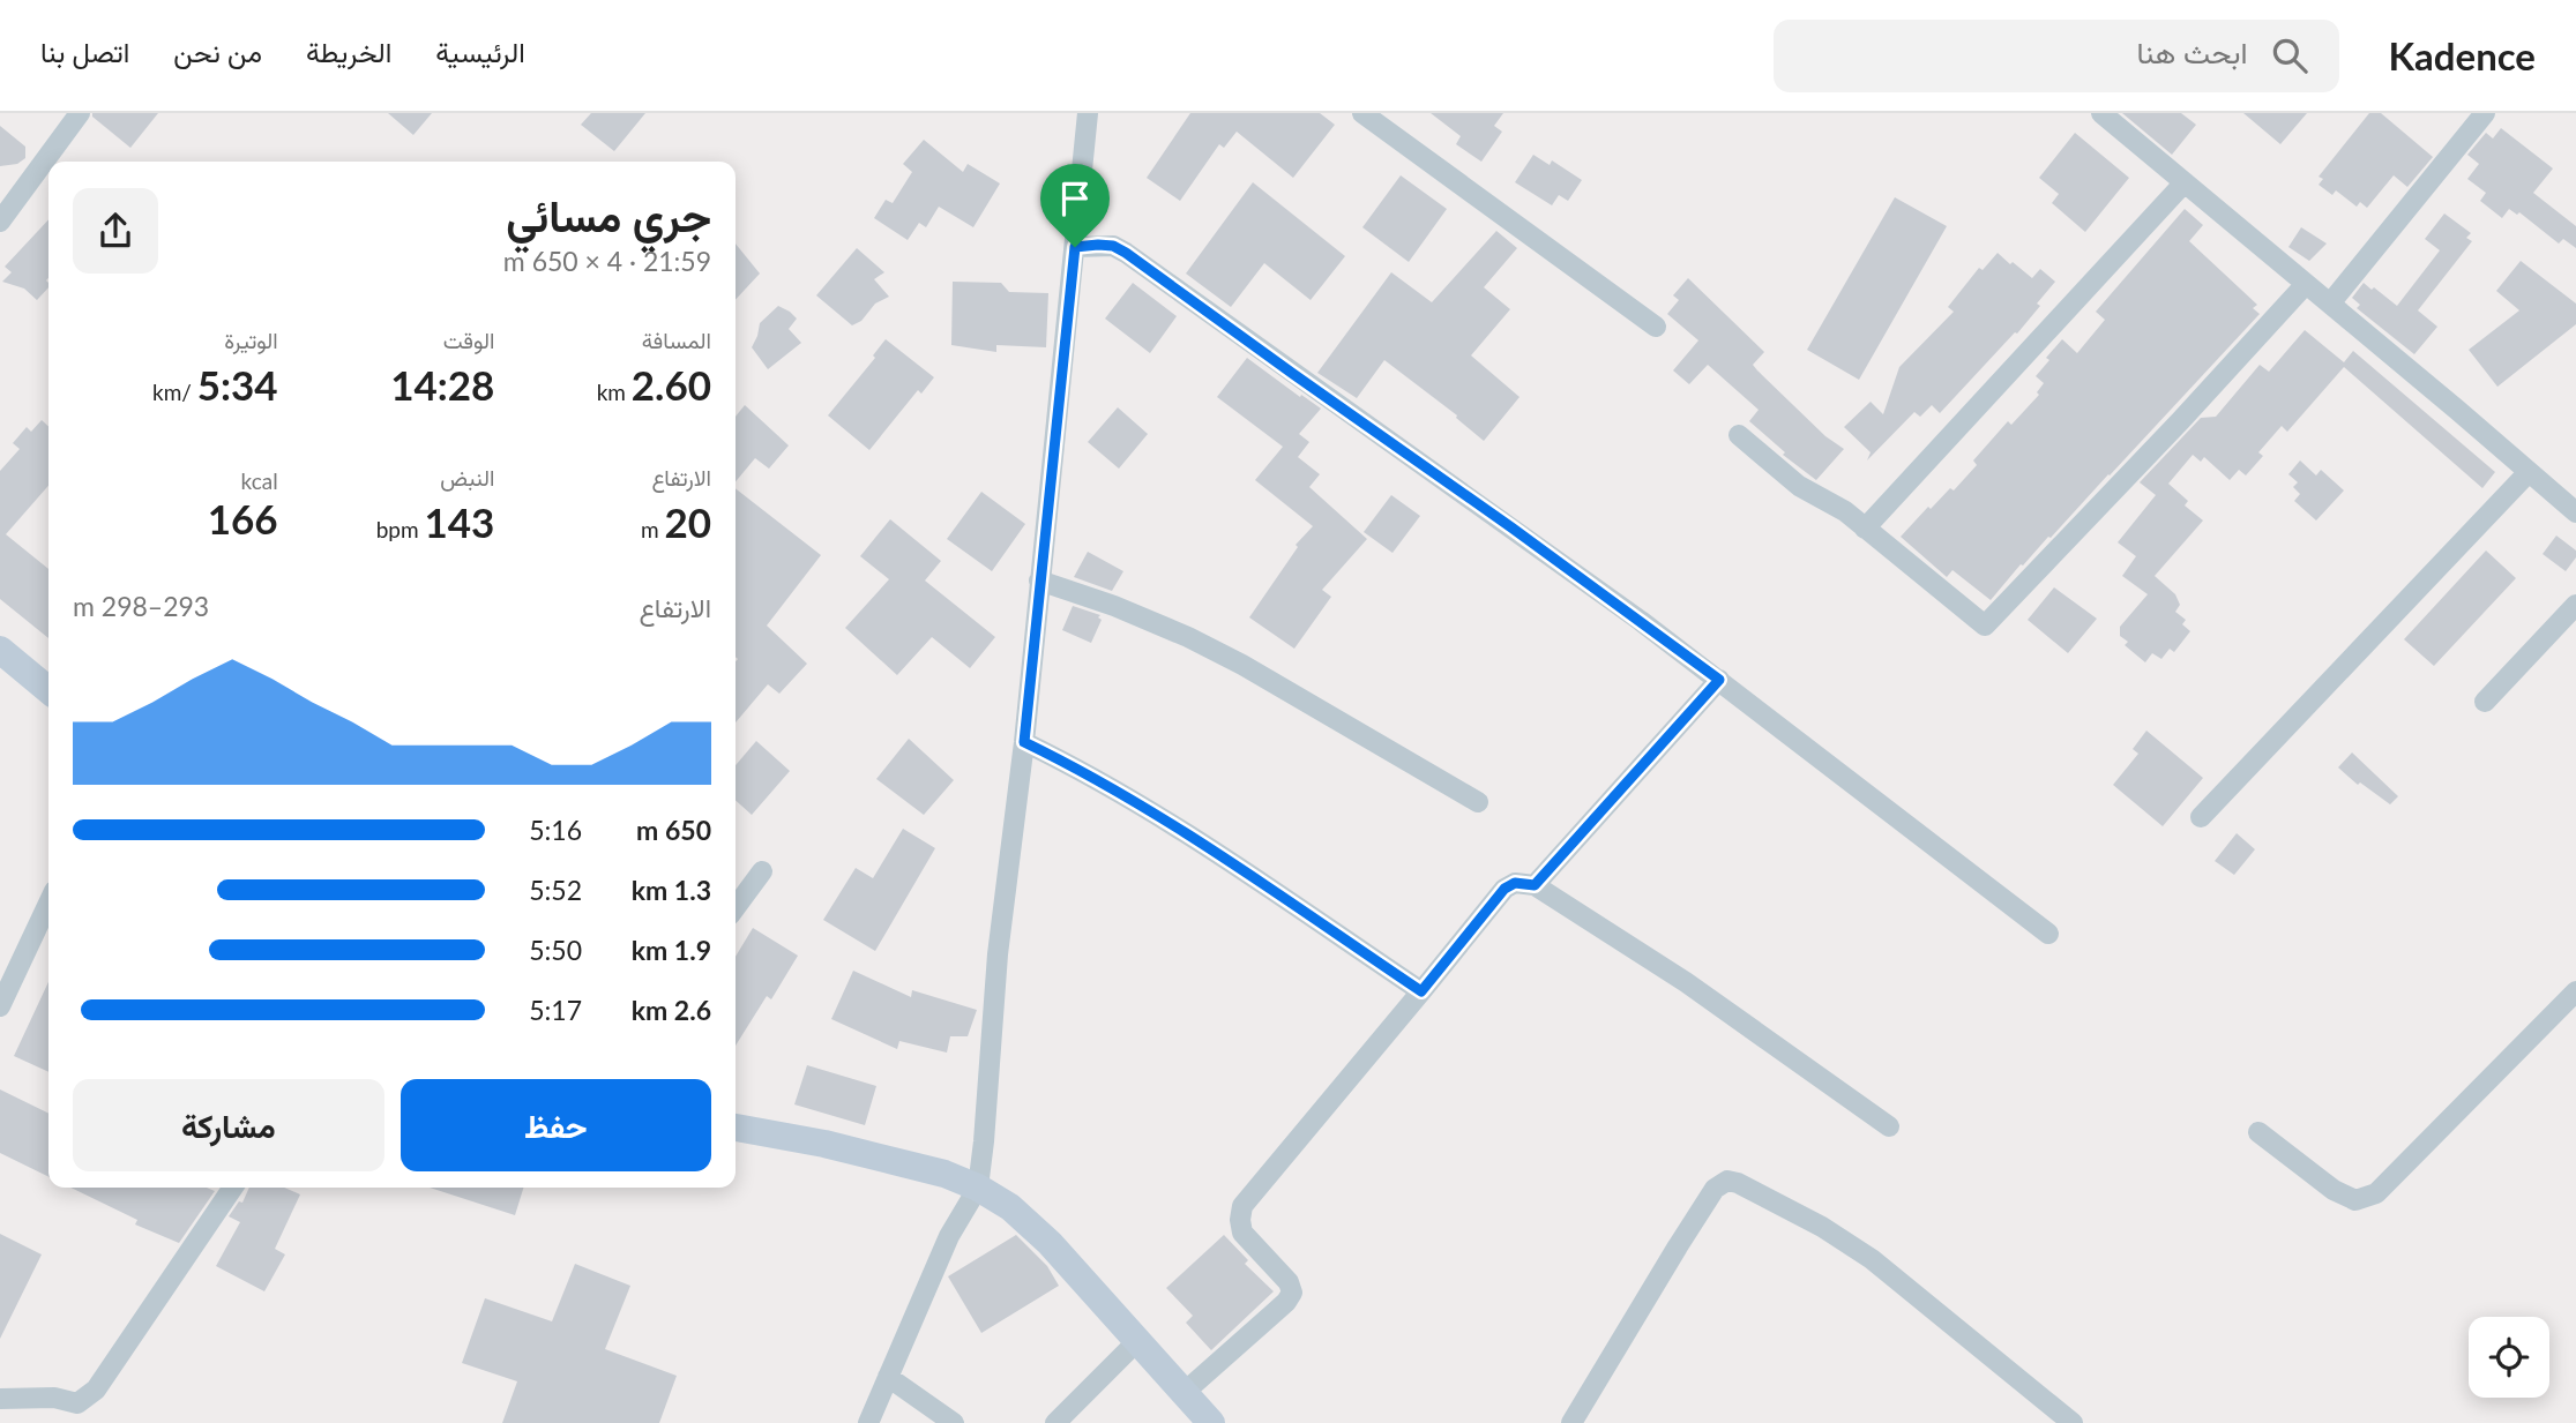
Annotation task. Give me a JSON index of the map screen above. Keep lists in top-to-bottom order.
{
  "page": {
    "header": "Kadence",
    "search": "ابحث هنا",
    "nav": [
      "الرئيسية",
      "الخريطة",
      "من نحن",
      "اتصل بنا"
    ],
    "heading": ["جري مسائي", "21:59 · 4 × 650 m"],
    "stats": [
      ["المسافة", "2.60 km"],
      ["الوقت", "14:28"],
      ["الوتيرة", "5:34 /km"],
      ["الارتفاع", "20 m"],
      ["النبض", "143 bpm"],
      ["kcal", "166"]
    ],
    "chart": ["الارتفاع", "293–298 m"],
    "list": [
      {
        "name": "650 m",
        "note": "5:16"
      },
      {
        "name": "1.3 km",
        "note": "5:52"
      },
      {
        "name": "1.9 km",
        "note": "5:50"
      },
      {
        "name": "2.6 km",
        "note": "5:17"
      }
    ],
    "buttons": ["حفظ", "مشاركة"]
  }
}
